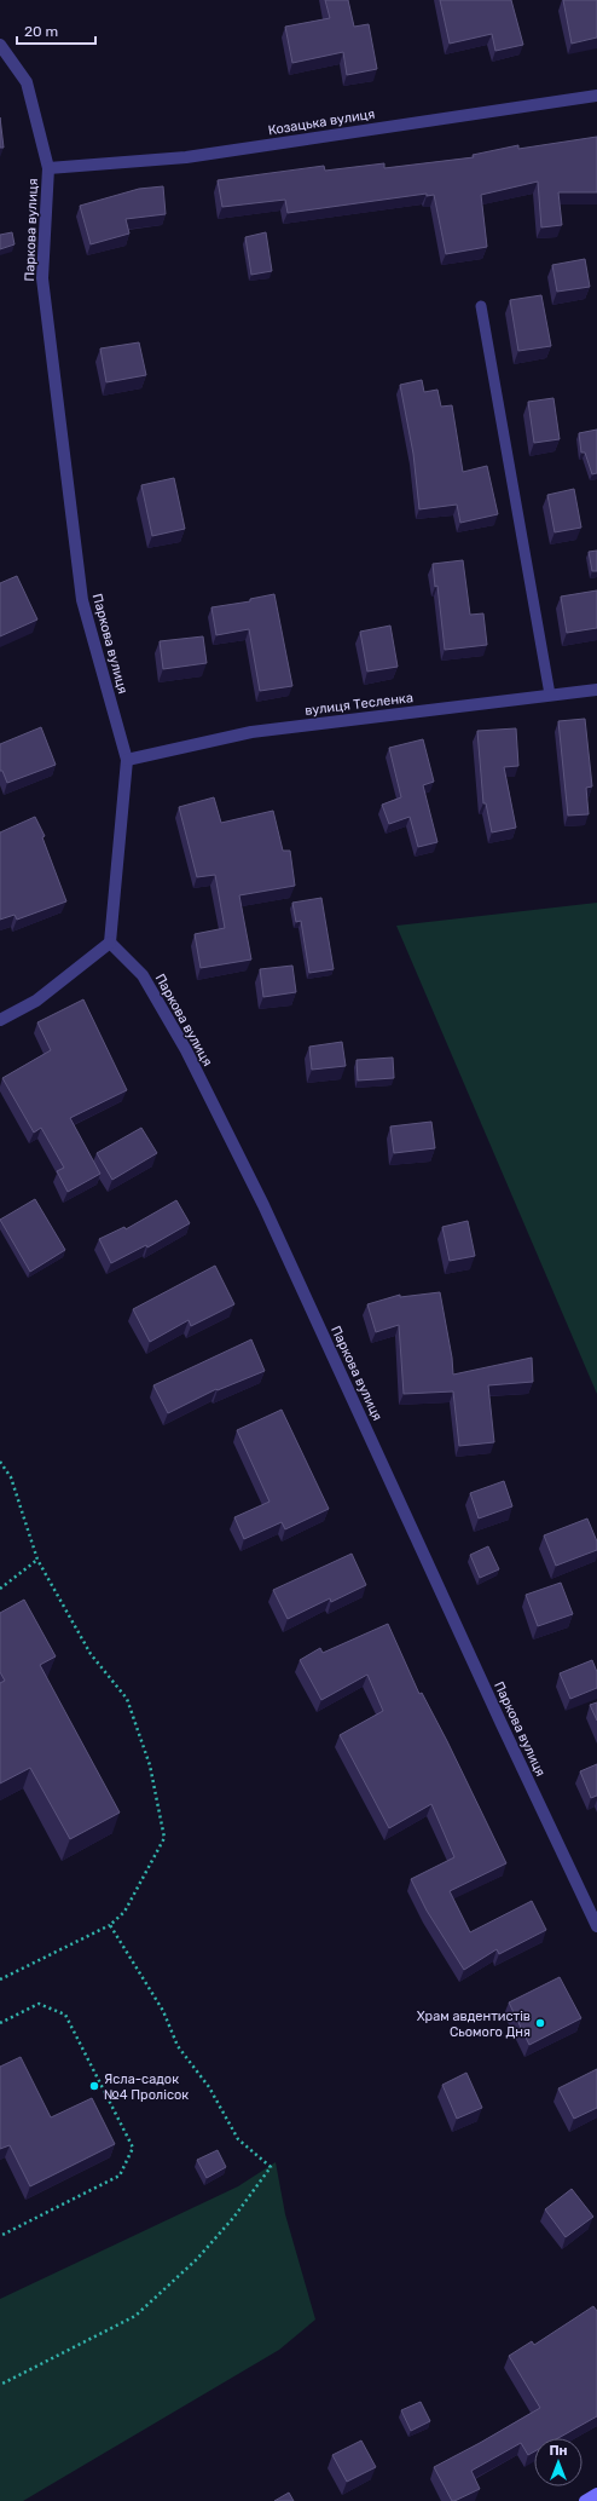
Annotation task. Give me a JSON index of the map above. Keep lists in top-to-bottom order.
{
  "streets": {
    "street": ["Козацька вулиця", "Паркова вулиця", "вулиця Тесленка"]
  },
  "crossings": [
    ["Козацька вулиця", "Паркова вулиця"],
    ["Паркова вулиця", "вулиця Тесленка"]
  ],
  "places": ["Храм авдентистів Сьомого Дня", "Ясла-садок №4 Пролісок"],
  "scale_bar": "20 m",
  "north": "top"
}
